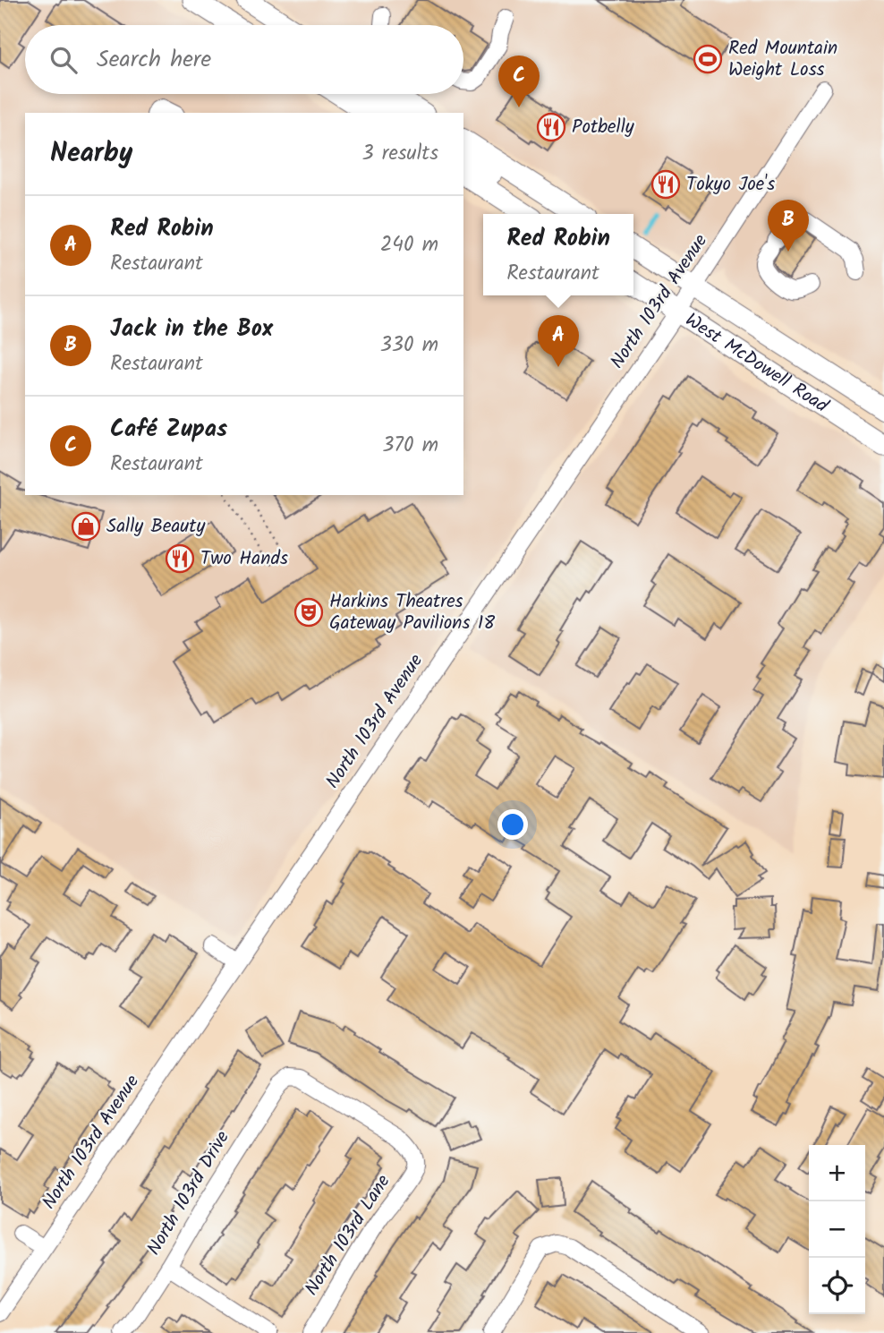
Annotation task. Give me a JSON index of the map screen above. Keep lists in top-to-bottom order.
{
  "streets": {
    "main road": ["West McDowell Road"],
    "street": ["North 103rd Avenue", "North 103rd Drive", "North 103rd Lane"]
  },
  "crossings": [
    ["North 103rd Avenue", "West McDowell Road"],
    ["North 103rd Drive", "North 103rd Lane"]
  ],
  "places": {
    "sports": ["Red Mountain Weight Loss"],
    "restaurant": ["Potbelly", "Tokyo Joe's", "Two Hands"],
    "shop": ["Sally Beauty"],
    "theatre": ["Harkins Theatres Gateway Pavilions 18"]
  },
  "page": {
    "search": "Search here",
    "pins": ["C", "B", "A"],
    "heading": ["Nearby", "3 results"],
    "list": [
      {
        "mark": "A",
        "name": "Red Robin",
        "note": "Restaurant",
        "value": "240 m"
      },
      {
        "mark": "B",
        "name": "Jack in the Box",
        "note": "Restaurant",
        "value": "330 m"
      },
      {
        "mark": "C",
        "name": "Café Zupas",
        "note": "Restaurant",
        "value": "370 m"
      }
    ],
    "popup": ["Red Robin", "Restaurant"],
    "map_buttons": ["+", "−"]
  }
}
